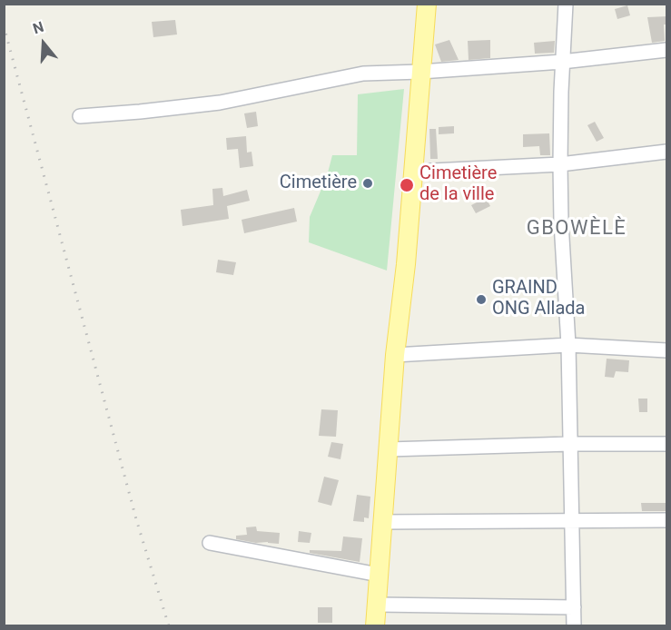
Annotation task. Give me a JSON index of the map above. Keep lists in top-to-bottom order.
{
  "districts": ["GBOWÈLÈ"],
  "places": ["Cimetière", "Cimetière de la ville", "GRAIND ONG Allada"],
  "north": "top"
}
